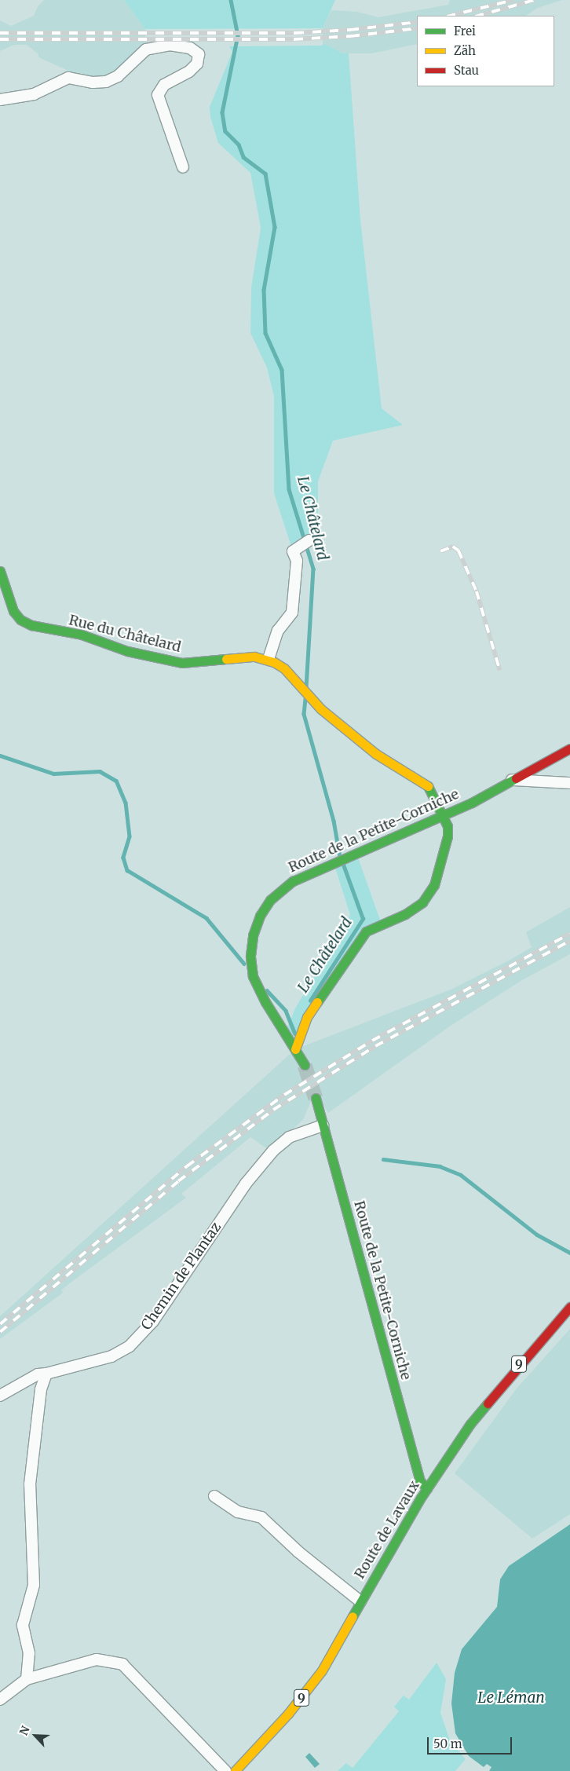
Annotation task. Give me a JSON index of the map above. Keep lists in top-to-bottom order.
{
  "streets": {
    "street": [
      "Rue du Châtelard",
      "Route de la Petite-Corniche",
      "Chemin de Plantaz",
      "9",
      "Route de Lavaux"
    ]
  },
  "crossings": [
    ["Rue du Châtelard", "Route de la Petite-Corniche"],
    ["Route de la Petite-Corniche", "Chemin de Plantaz"],
    ["Route de la Petite-Corniche", "Route de Lavaux"]
  ],
  "water": ["Le Châtelard", "Le Léman"],
  "legend": ["Frei", "Zäh", "Stau"],
  "scale_bar": "50 m",
  "north": "top left"
}
